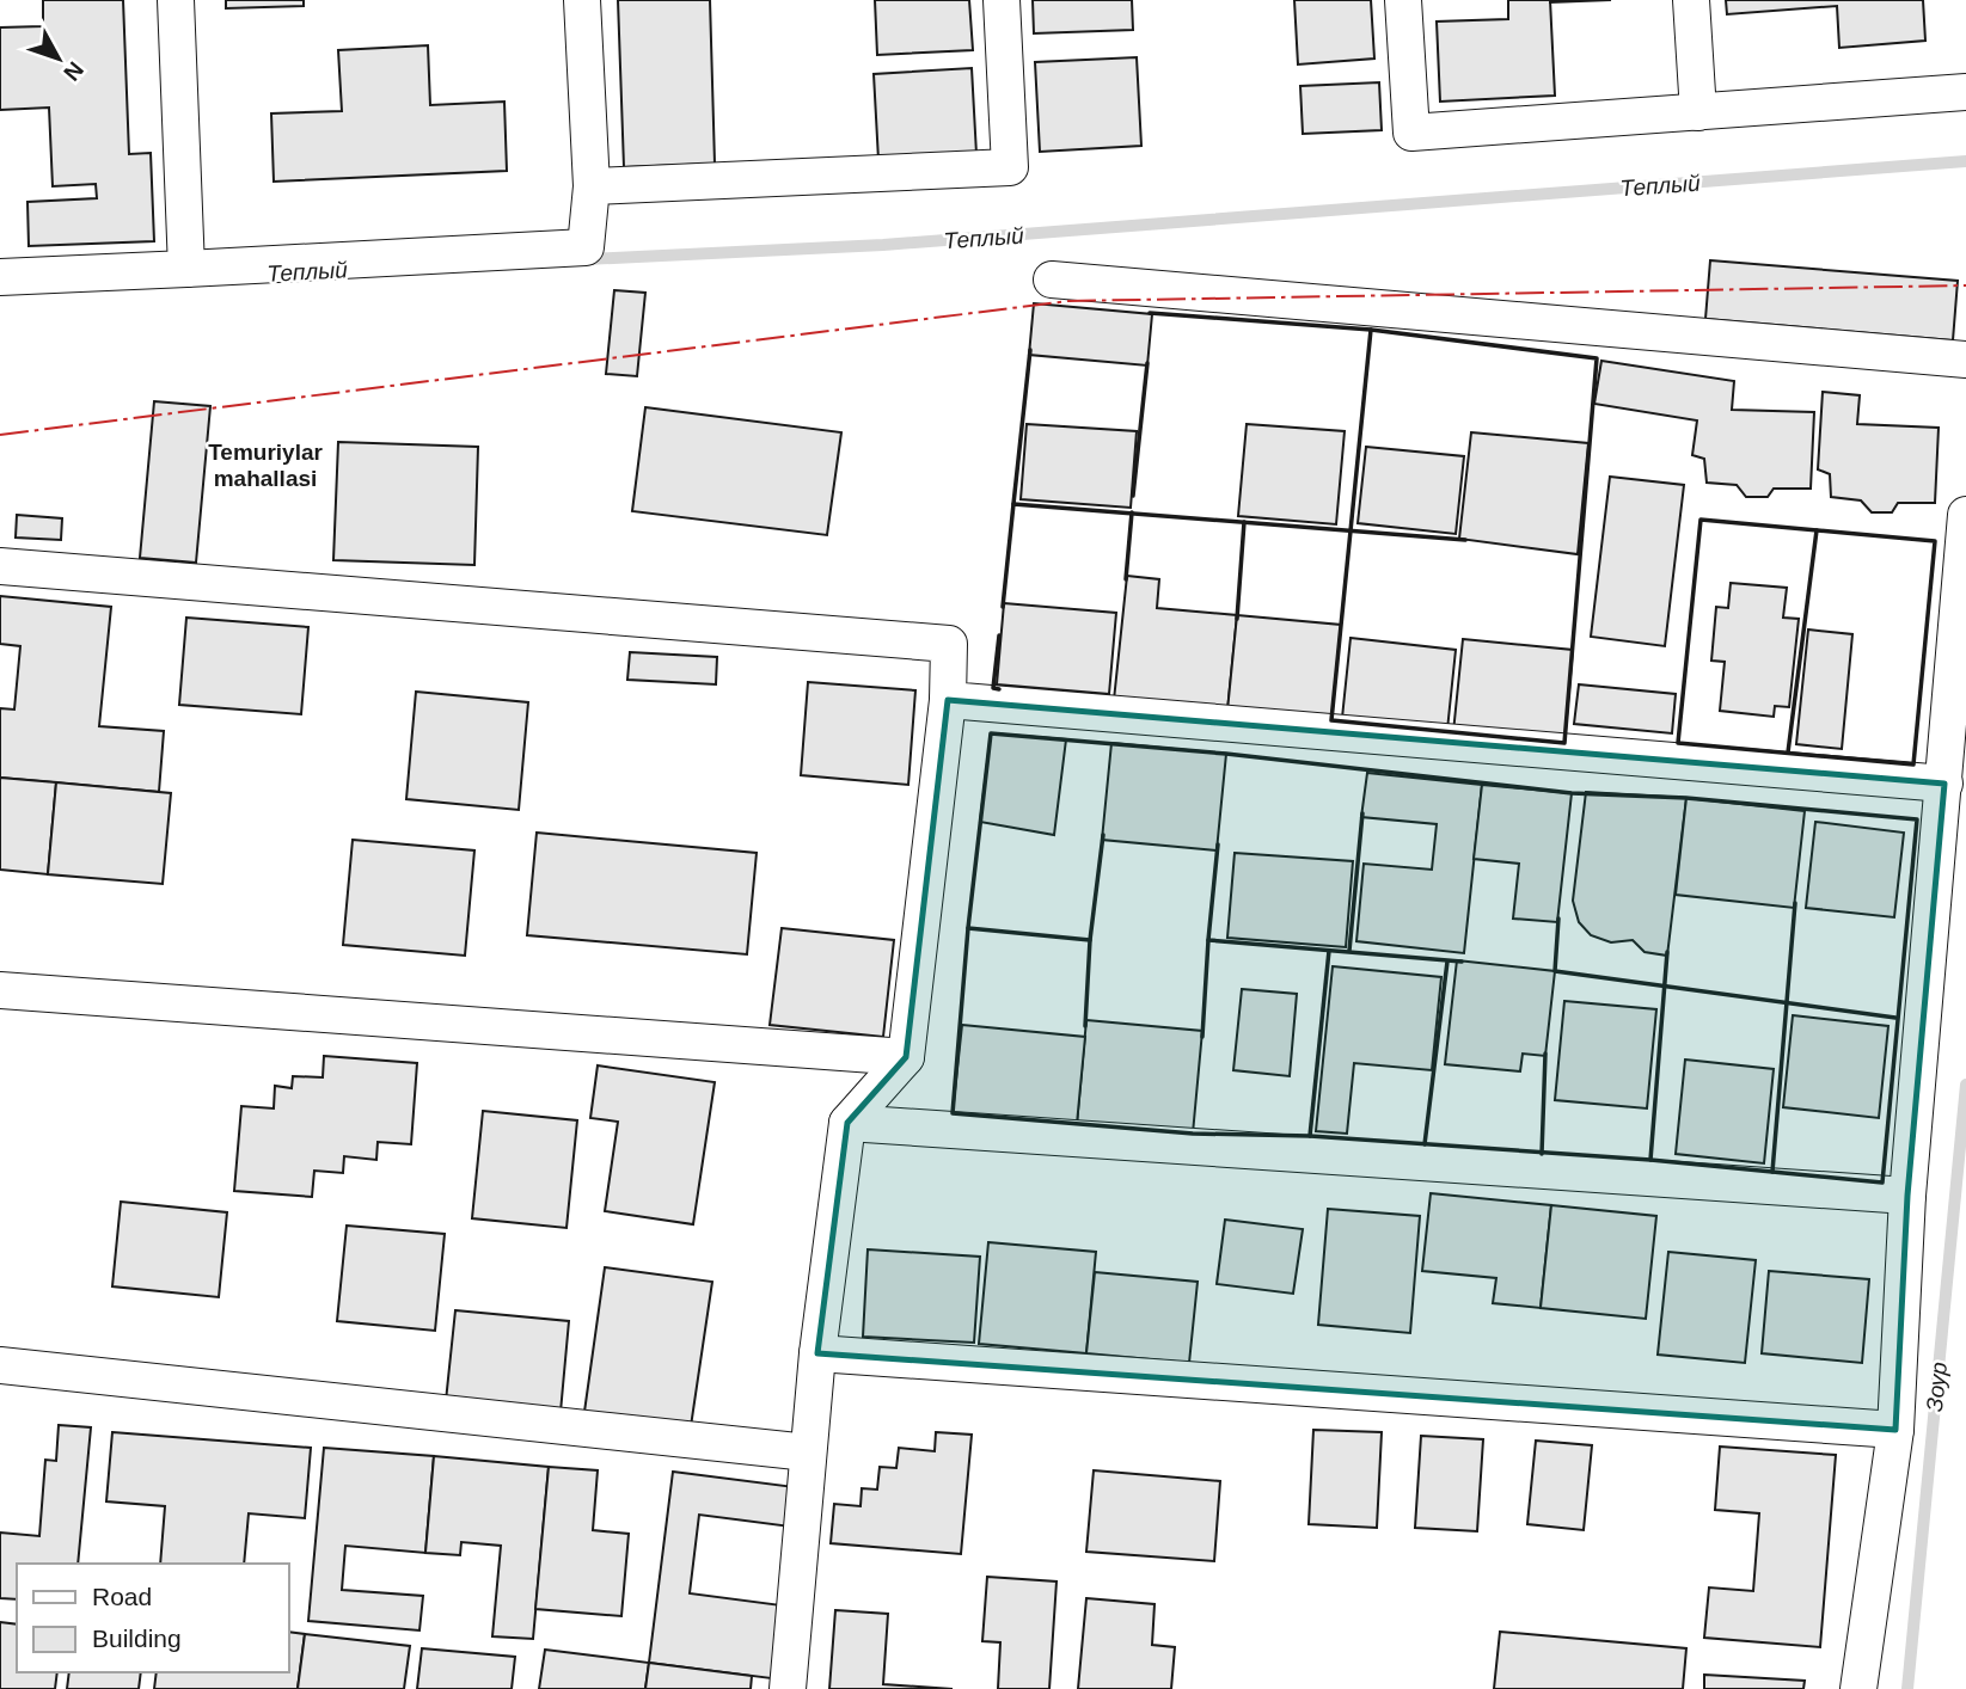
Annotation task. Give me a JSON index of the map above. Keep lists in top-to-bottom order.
{
  "districts": ["Temuriylar mahallasi"],
  "water": ["Теплый", "Зоур"],
  "legend": ["Road", "Building"],
  "north": "bottom right"
}
